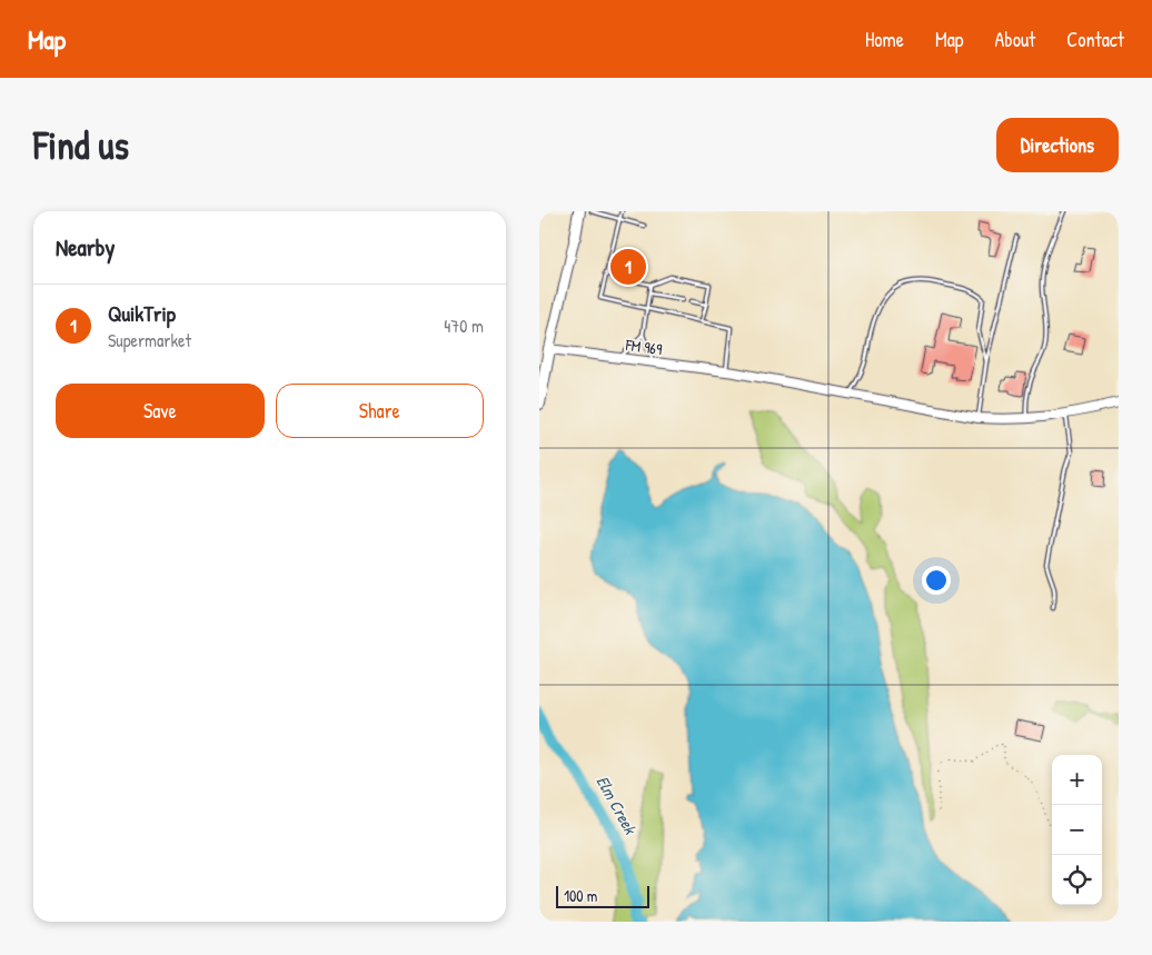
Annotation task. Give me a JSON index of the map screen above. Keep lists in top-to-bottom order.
{
  "streets": {
    "main road": ["FM 969"]
  },
  "water": ["Elm Creek"],
  "scale_bar": "100 m",
  "page": {
    "header": "Map",
    "nav": [
      "Home",
      "Map",
      "About",
      "Contact"
    ],
    "buttons": [
      "Directions",
      ["Save", "Share"]
    ],
    "title": "Find us",
    "heading": "Nearby",
    "pins": "1",
    "list": [
      {
        "mark": "1",
        "name": "QuikTrip",
        "note": "Supermarket",
        "value": "470 m"
      }
    ],
    "map_buttons": ["+", "−"],
    "scale": "100 m"
  }
}
